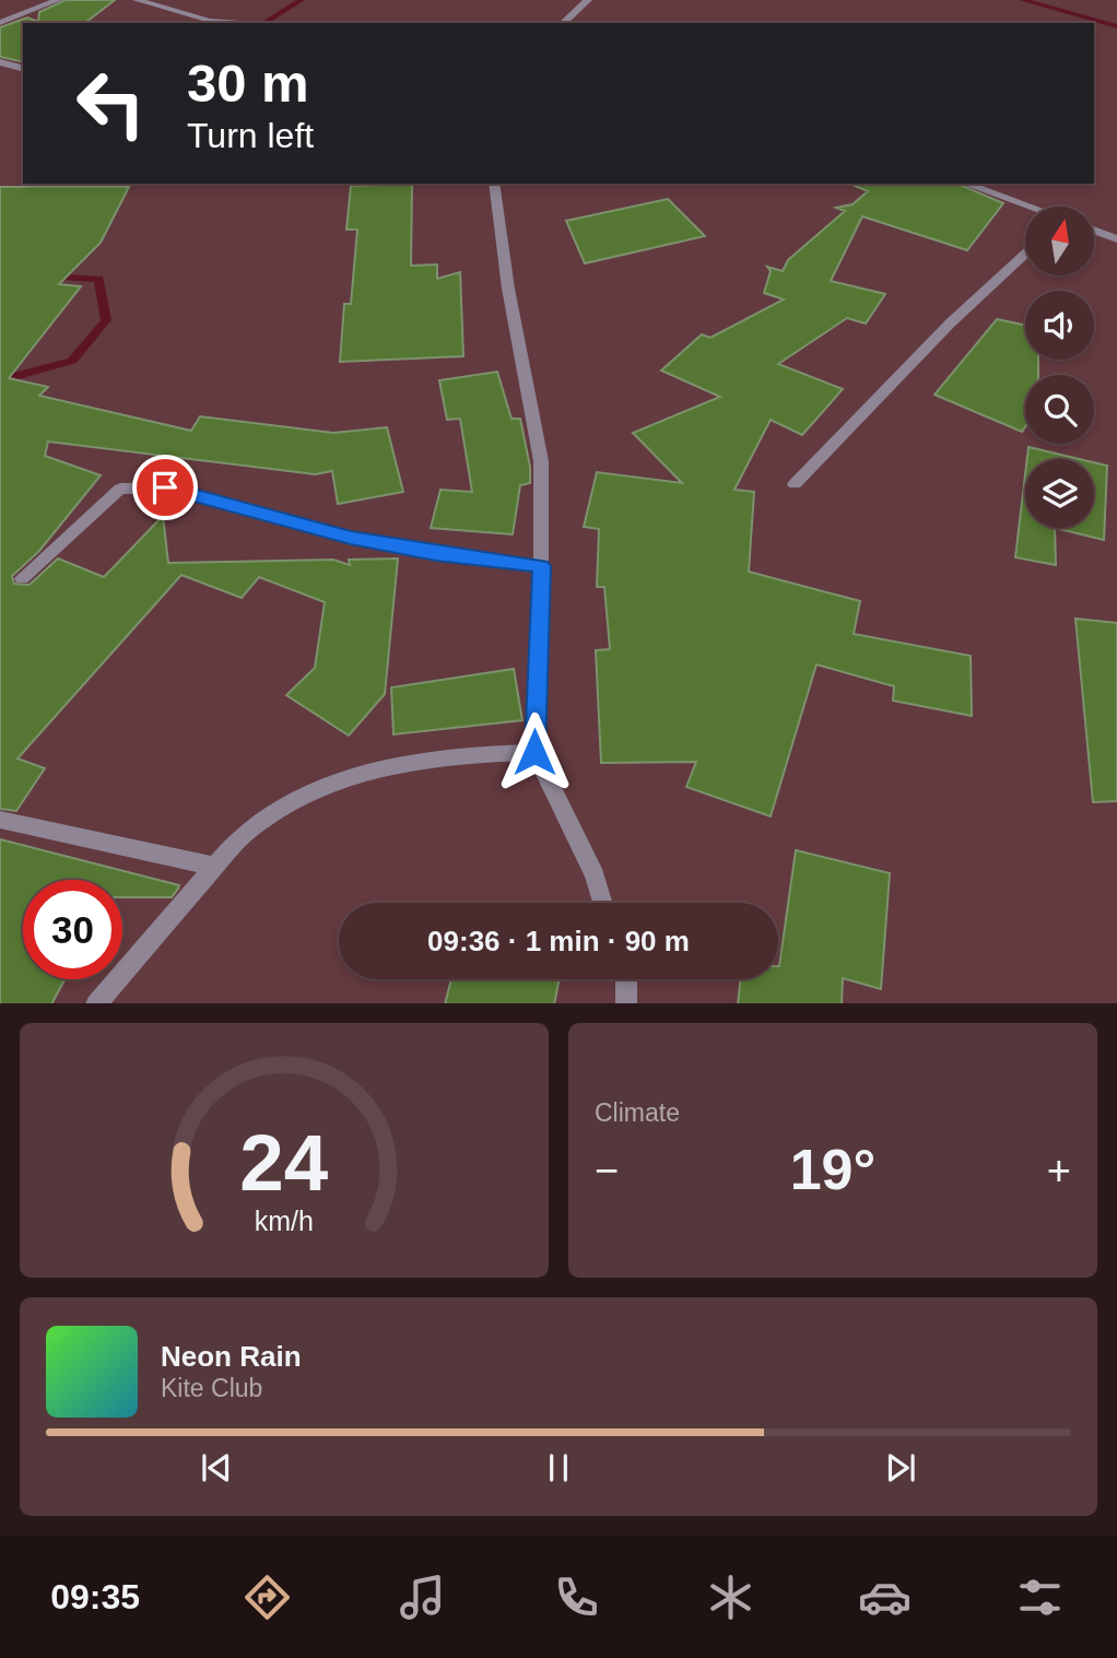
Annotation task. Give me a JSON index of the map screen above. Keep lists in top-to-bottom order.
{
  "north": "top",
  "page": {
    "turn": ["30 m", "Turn left"],
    "limit": "30",
    "trip": "09:36 · 1 min · 90 m",
    "tile": "Climate",
    "heat": ["−", "19°", "+"],
    "song": ["Neon Rain", "Kite Club"],
    "tabs": "09:35",
    "gauge": ["24", "km/h"]
  }
}
